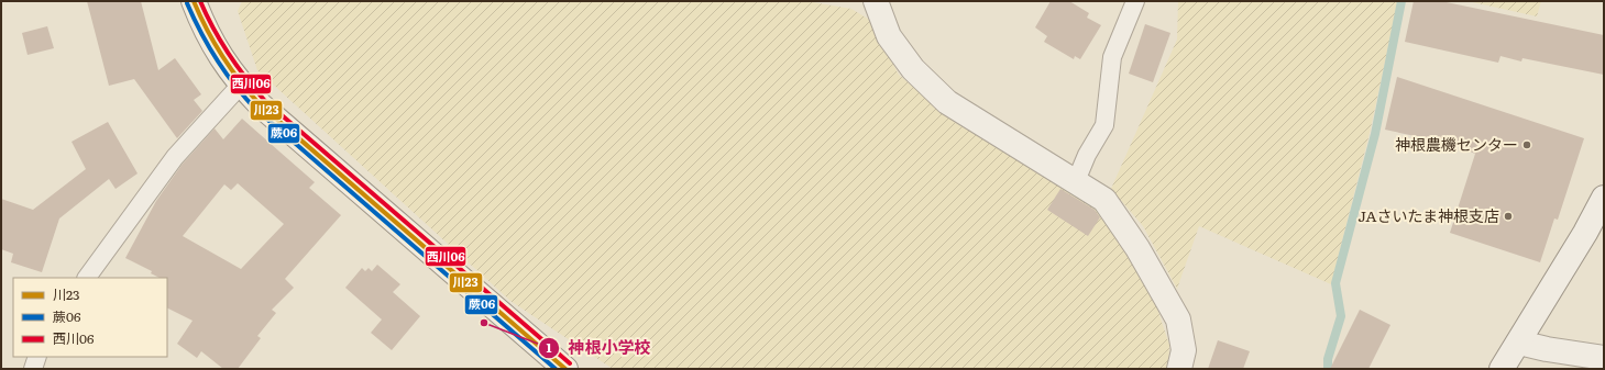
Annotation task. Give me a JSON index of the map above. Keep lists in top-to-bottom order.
{
  "places": ["神根農機センター", "JAさいたま神根支店", "神根小学校"],
  "lines": ["transit line 川23", "transit line 西川06", "transit line 蕨06"],
  "legend": ["川23", "蕨06", "西川06"]
}
